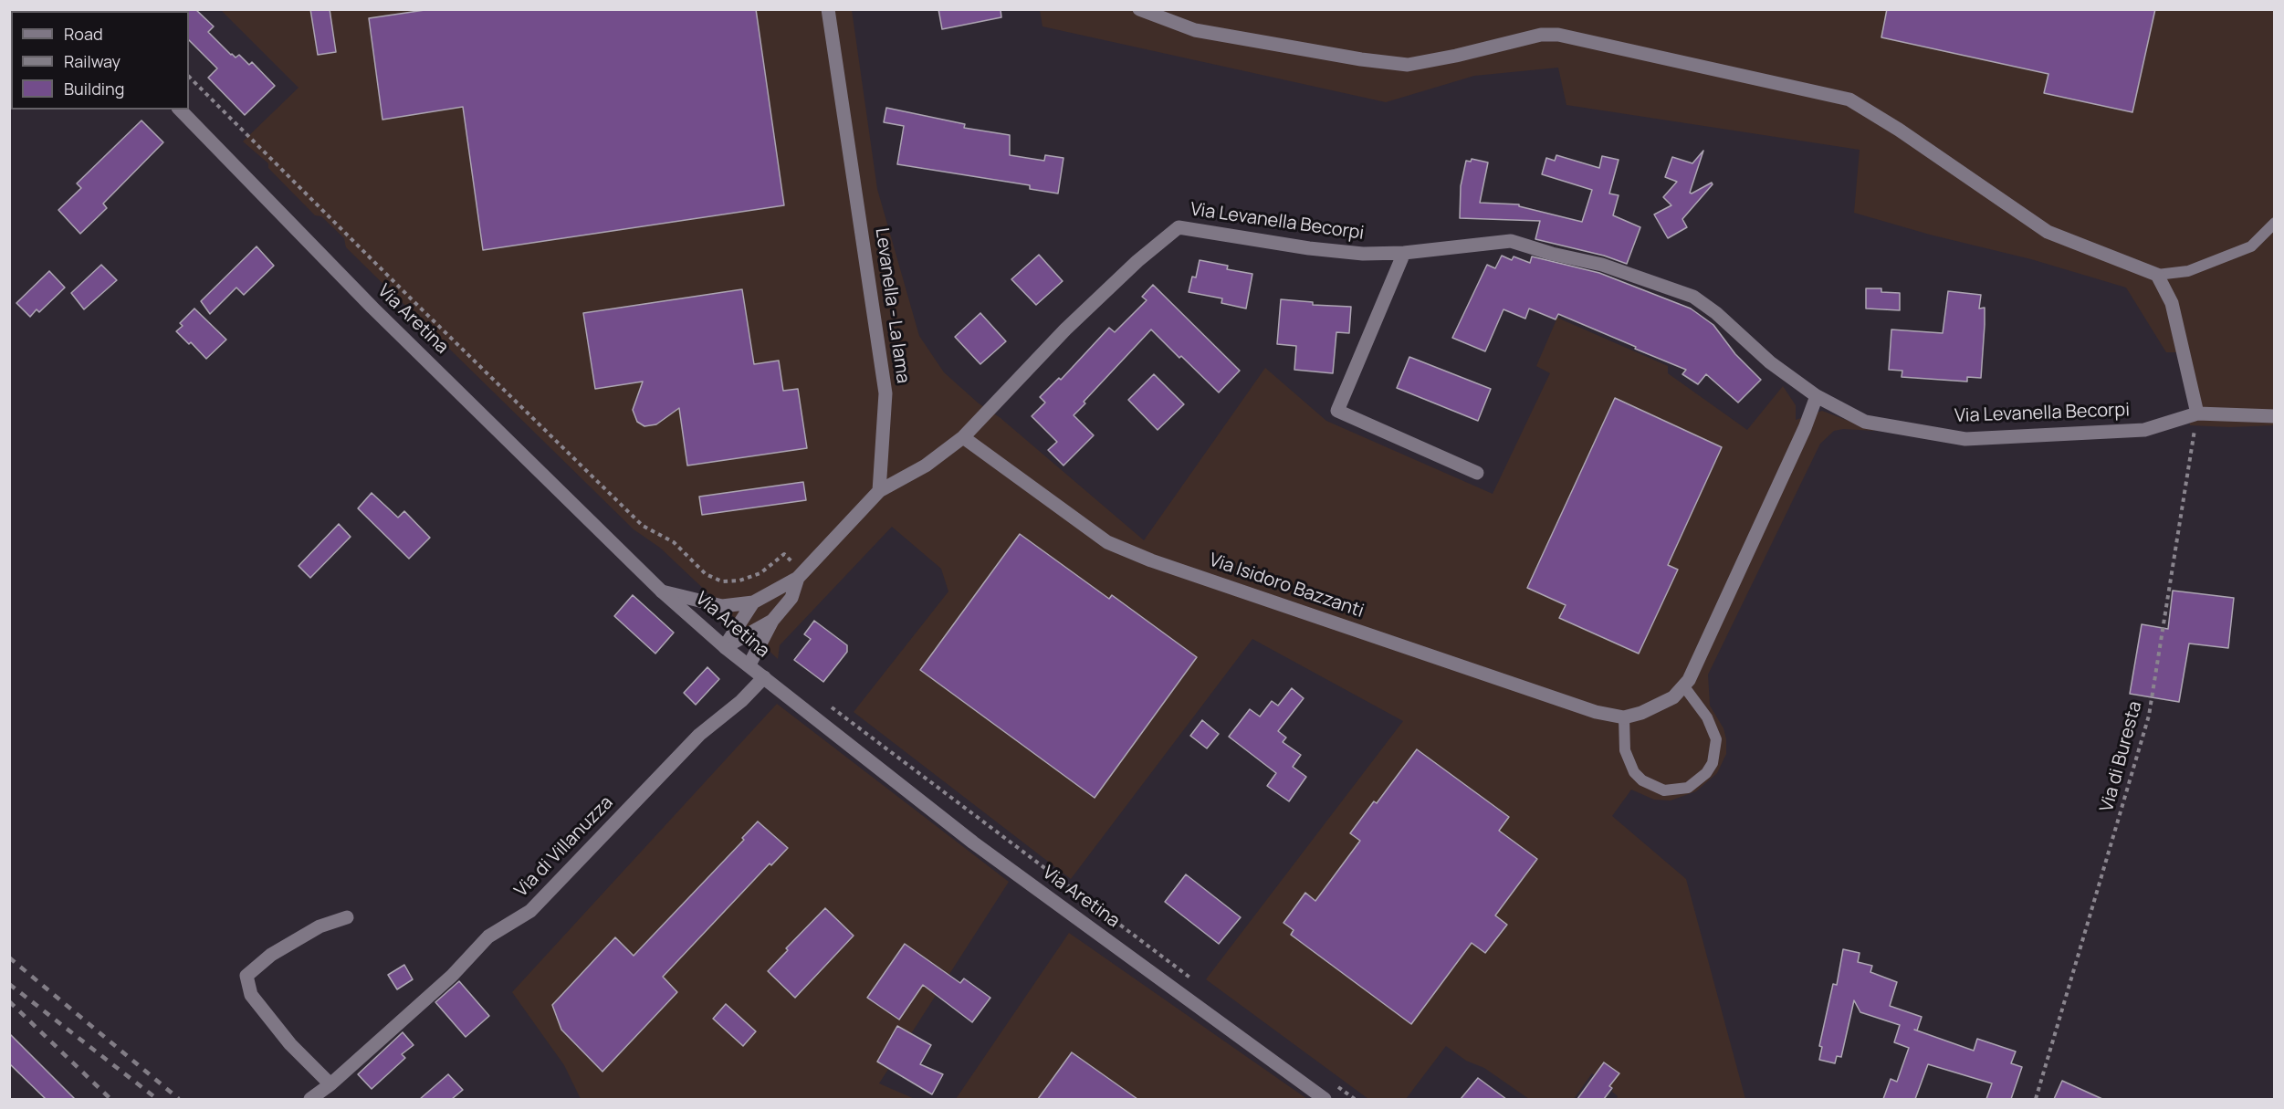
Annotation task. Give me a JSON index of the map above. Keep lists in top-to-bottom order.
{
  "streets": {
    "street": [
      "Via Levanella Becorpi",
      "Levanella - La lama",
      "Via Aretina",
      "Via Isidoro Bazzanti",
      "Via di Villanuzza"
    ],
    "path": ["Via di Buresta"]
  },
  "crossings": [
    ["Via Levanella Becorpi", "Levanella - La lama"],
    ["Via Levanella Becorpi", "Via Isidoro Bazzanti"],
    ["Via Levanella Becorpi", "Via di Buresta"],
    ["Via Aretina", "Via di Villanuzza"]
  ],
  "legend": ["Road", "Railway", "Building"]
}
